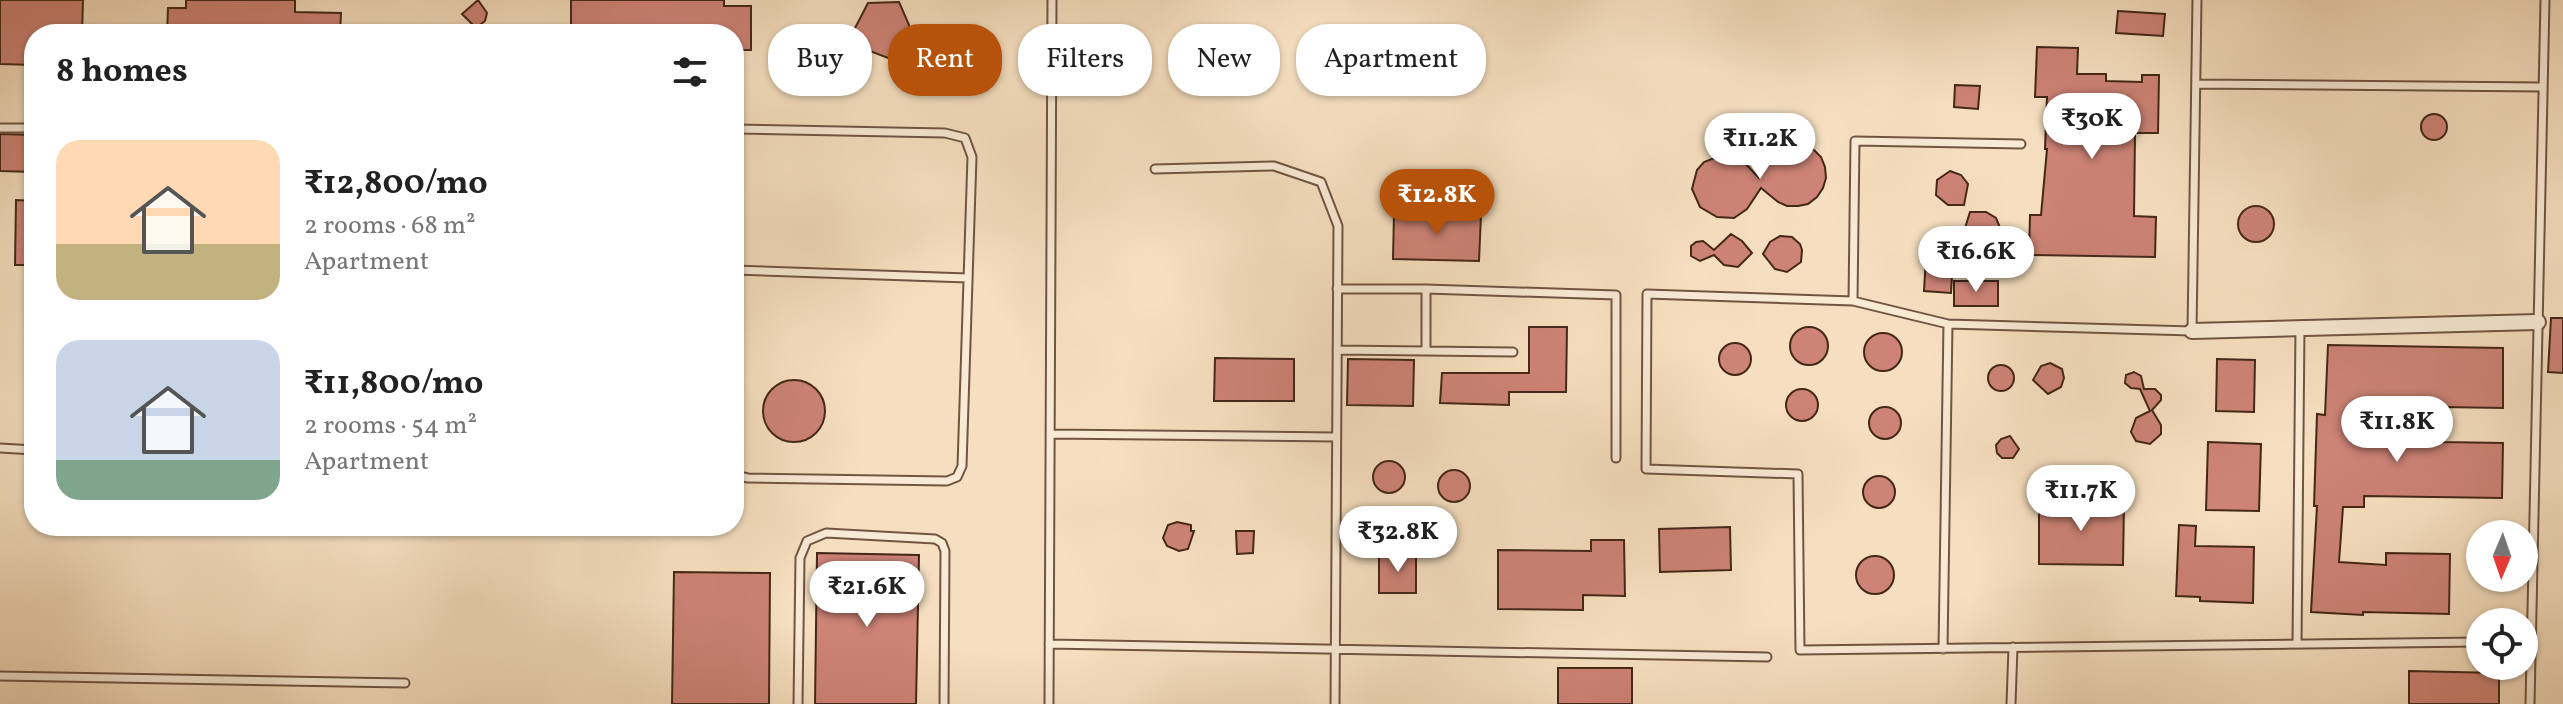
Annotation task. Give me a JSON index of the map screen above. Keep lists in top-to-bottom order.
{
  "north": "bottom",
  "page": {
    "chip": [
      "Buy",
      "Rent",
      "Filters",
      "New",
      "Apartment"
    ],
    "heading": "8 homes",
    "price": [
      "₹30K",
      "₹11.2K",
      "₹12.8K",
      "₹16.6K",
      "₹11.8K",
      "₹11.7K",
      "₹32.8K",
      "₹21.6K"
    ],
    "list": [
      {
        "name": "₹12,800/mo",
        "note": "2 rooms · 68 m² · Apartment"
      },
      {
        "name": "₹11,800/mo",
        "note": "2 rooms · 54 m² · Apartment"
      }
    ]
  }
}
